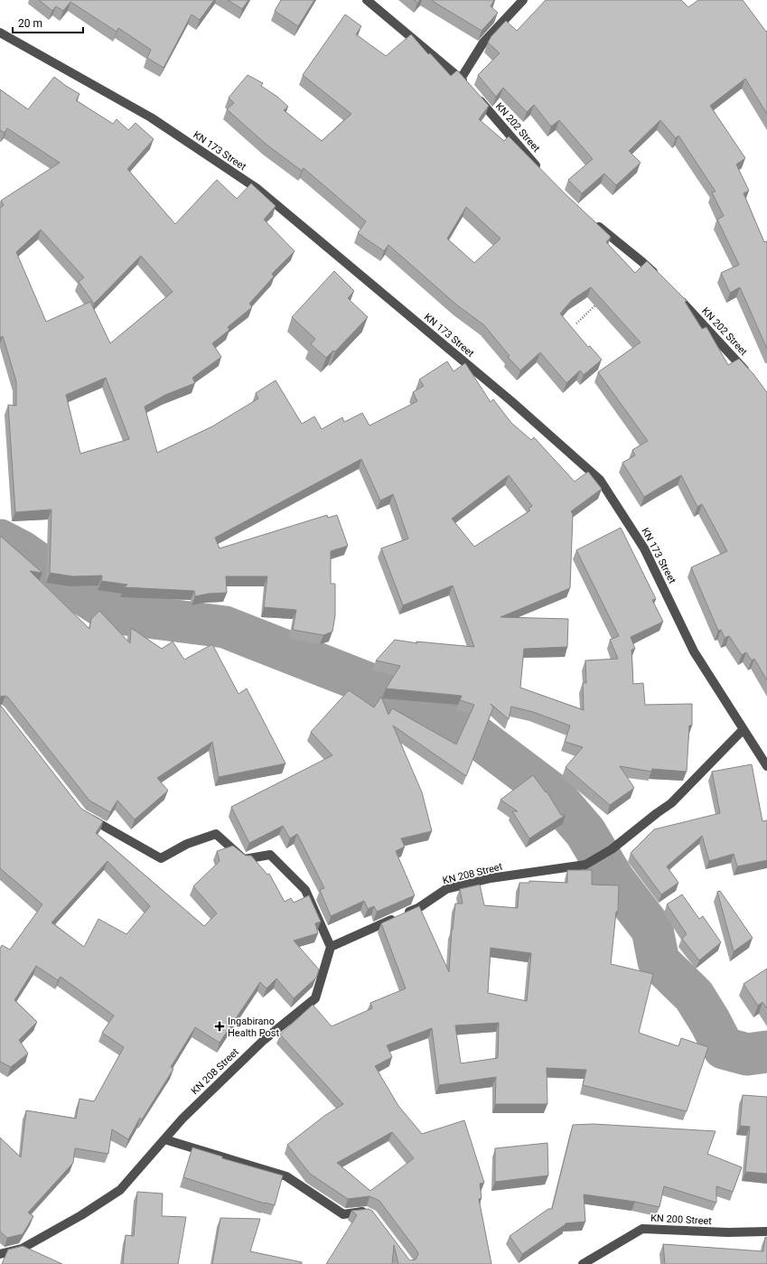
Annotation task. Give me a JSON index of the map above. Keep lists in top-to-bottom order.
{
  "streets": {
    "street": [
      "KN 202 Street",
      "KN 173 Street",
      "KN 208 Street",
      "KN 200 Street"
    ]
  },
  "crossings": [
    ["KN 173 Street", "KN 208 Street"]
  ],
  "places": {
    "health": ["Ingabirano Health Post"]
  },
  "scale_bar": "20 m"
}
